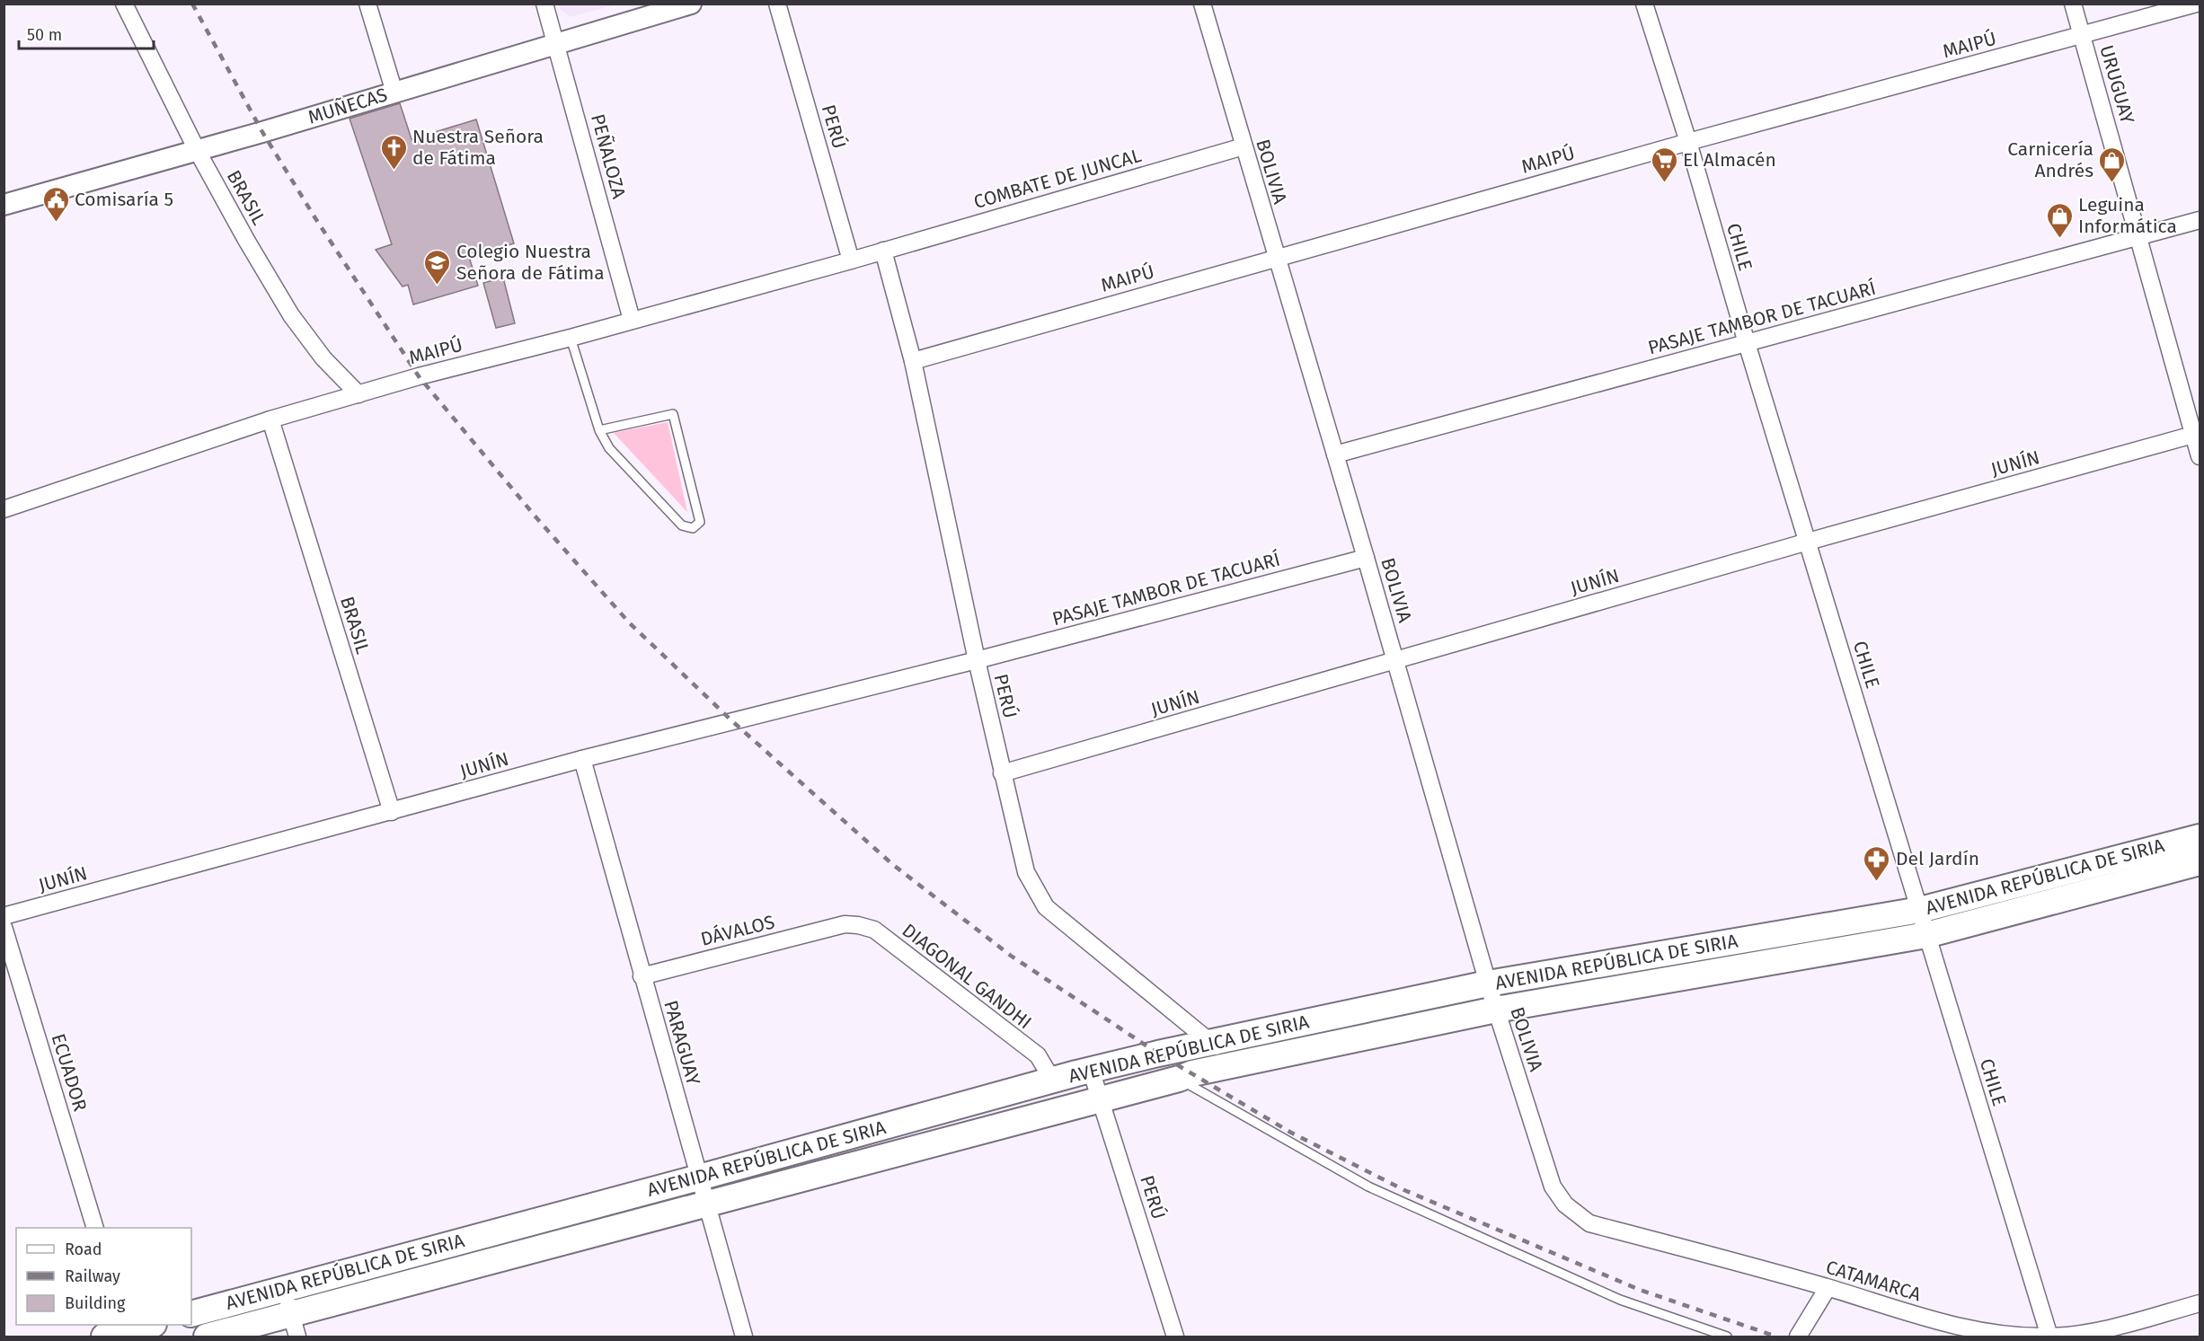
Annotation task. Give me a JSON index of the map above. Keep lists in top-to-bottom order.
{
  "streets": {
    "main road": ["AVENIDA REPÚBLICA DE SIRIA"],
    "street": [
      "MAIPÚ",
      "URUGUAY",
      "MUÑECAS",
      "PERÚ",
      "PEÑALOZA",
      "BOLIVIA",
      "COMBATE DE JUNCAL",
      "BRASIL",
      "CHILE",
      "PASAJE TAMBOR DE TACUARÍ",
      "JUNÍN",
      "DÁVALOS",
      "DIAGONAL GANDHI",
      "PARAGUAY",
      "ECUADOR",
      "CATAMARCA"
    ]
  },
  "crossings": [
    ["MAIPÚ", "URUGUAY"],
    ["MAIPÚ", "PERÚ"],
    ["MAIPÚ", "PEÑALOZA"],
    ["MAIPÚ", "BOLIVIA"],
    ["MAIPÚ", "COMBATE DE JUNCAL"],
    ["MAIPÚ", "BRASIL"],
    ["MAIPÚ", "CHILE"],
    ["URUGUAY", "PASAJE TAMBOR DE TACUARÍ"],
    ["URUGUAY", "JUNÍN"],
    ["MUÑECAS", "PEÑALOZA"],
    ["MUÑECAS", "BRASIL"],
    ["PERÚ", "COMBATE DE JUNCAL"],
    ["PERÚ", "PASAJE TAMBOR DE TACUARÍ"],
    ["PERÚ", "JUNÍN"],
    ["PERÚ", "AVENIDA REPÚBLICA DE SIRIA"],
    ["BOLIVIA", "COMBATE DE JUNCAL"],
    ["BOLIVIA", "PASAJE TAMBOR DE TACUARÍ"],
    ["BOLIVIA", "JUNÍN"],
    ["BOLIVIA", "AVENIDA REPÚBLICA DE SIRIA"],
    ["BOLIVIA", "CATAMARCA"],
    ["BRASIL", "JUNÍN"],
    ["CHILE", "PASAJE TAMBOR DE TACUARÍ"],
    ["CHILE", "JUNÍN"],
    ["CHILE", "AVENIDA REPÚBLICA DE SIRIA"],
    ["CHILE", "CATAMARCA"],
    ["PASAJE TAMBOR DE TACUARÍ", "JUNÍN"],
    ["JUNÍN", "PARAGUAY"],
    ["AVENIDA REPÚBLICA DE SIRIA", "DIAGONAL GANDHI"],
    ["AVENIDA REPÚBLICA DE SIRIA", "PARAGUAY"],
    ["DÁVALOS", "DIAGONAL GANDHI"],
    ["DÁVALOS", "PARAGUAY"]
  ],
  "places": {
    "church": ["Nuestra Señora de Fátima"],
    "supermarket": ["El Almacén"],
    "shop": ["Carnicería Andrés", "Leguina Informática"],
    "public building": ["Comisaría 5"],
    "school or university": ["Colegio Nuestra Señora de Fátima"],
    "pharmacy": ["Del Jardín"]
  },
  "legend": ["Road", "Railway", "Building"],
  "scale_bar": "50 m"
}
